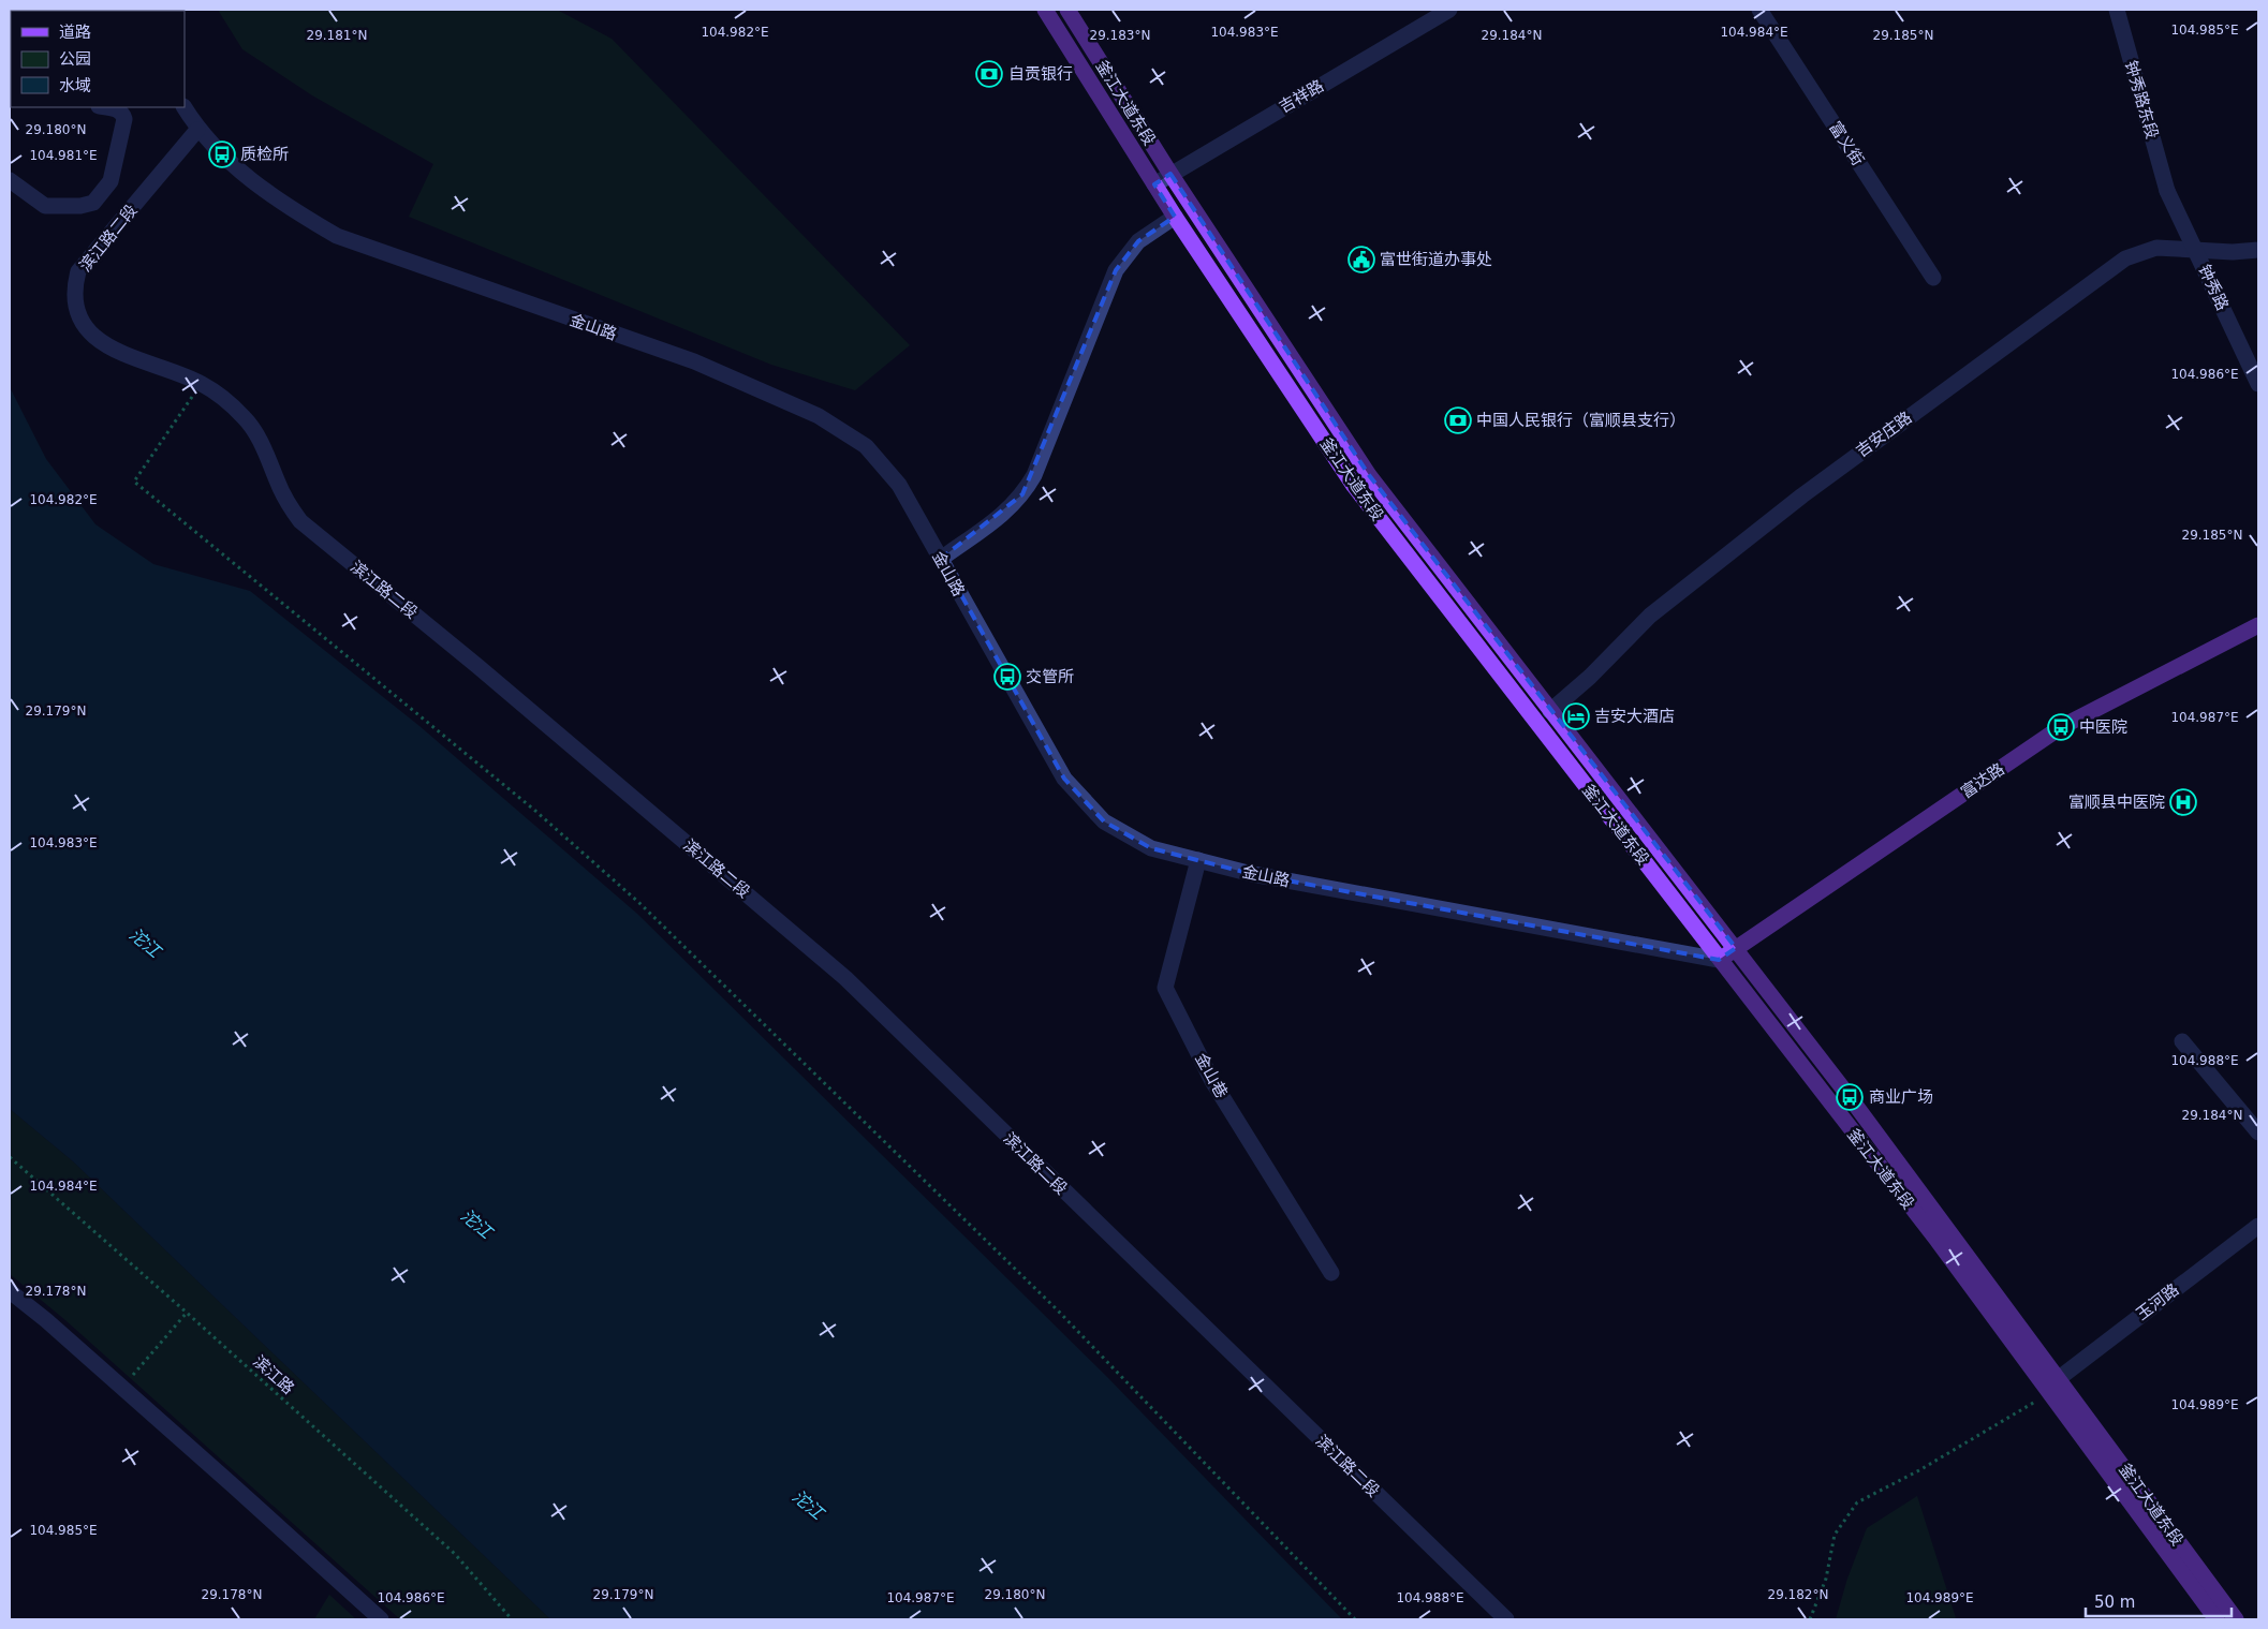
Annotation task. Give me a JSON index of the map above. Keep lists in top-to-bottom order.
{
  "streets": {
    "main road": ["釜江大道东段", "富达路"],
    "street": [
      "吉祥路",
      "钟秀路东段",
      "富义街",
      "滨江路二段",
      "钟秀路",
      "金山路",
      "吉安庄路",
      "金山巷",
      "玉河路"
    ],
    "path": ["滨江路"]
  },
  "crossings": [
    ["吉祥路", "釜江大道东段"],
    ["钟秀路东段", "钟秀路"],
    ["釜江大道东段", "金山路"],
    ["釜江大道东段", "吉安庄路"],
    ["釜江大道东段", "富达路"],
    ["釜江大道东段", "玉河路"],
    ["滨江路二段", "金山路"],
    ["金山路", "富达路"],
    ["金山路", "金山巷"]
  ],
  "water": ["沱江"],
  "places": {
    "bank": ["自贡银行", "中国人民银行（富顺县支行）"],
    "bus stop": [
      "质检所",
      "交管所",
      "中医院",
      "商业广场"
    ],
    "public building": ["富世街道办事处"],
    "hotel": ["吉安大酒店"],
    "hospital": ["富顺县中医院"]
  },
  "legend": ["道路", "公园", "水域"],
  "scale_bar": "50 m",
  "coordinates": [
    "104.985°E",
    "104.984°E",
    "104.982°E",
    "104.983°E",
    "29.183°N",
    "29.184°N",
    "29.185°N",
    "29.181°N",
    "29.180°N",
    "104.981°E",
    "104.986°E",
    "29.179°N",
    "104.987°E",
    "104.988°E",
    "29.178°N",
    "104.989°E",
    "29.182°N"
  ]
}
